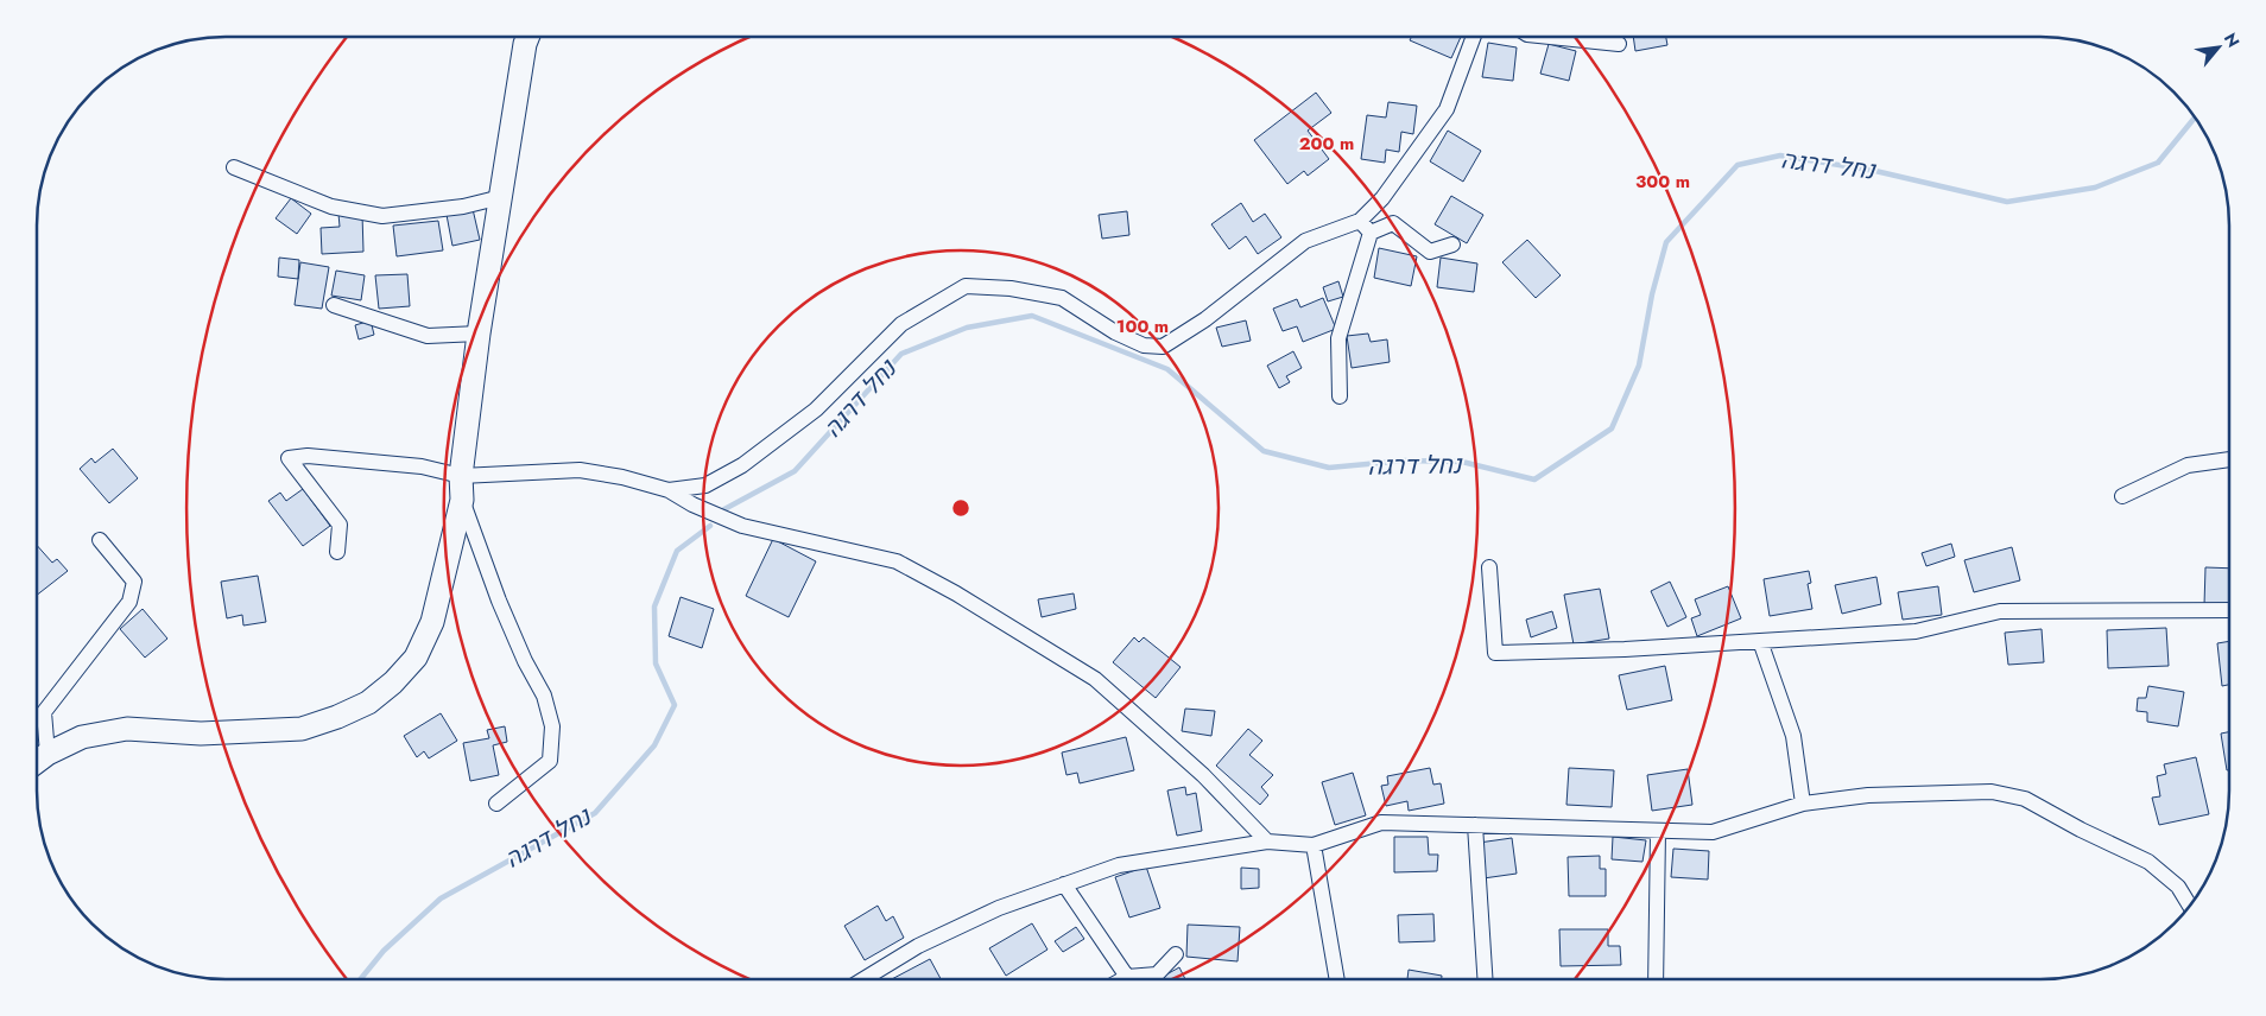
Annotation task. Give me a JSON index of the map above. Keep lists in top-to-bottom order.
{
  "water": ["נחל דרגה"],
  "north": "top right",
  "rings": ["200 m", "300 m", "100 m"]
}
